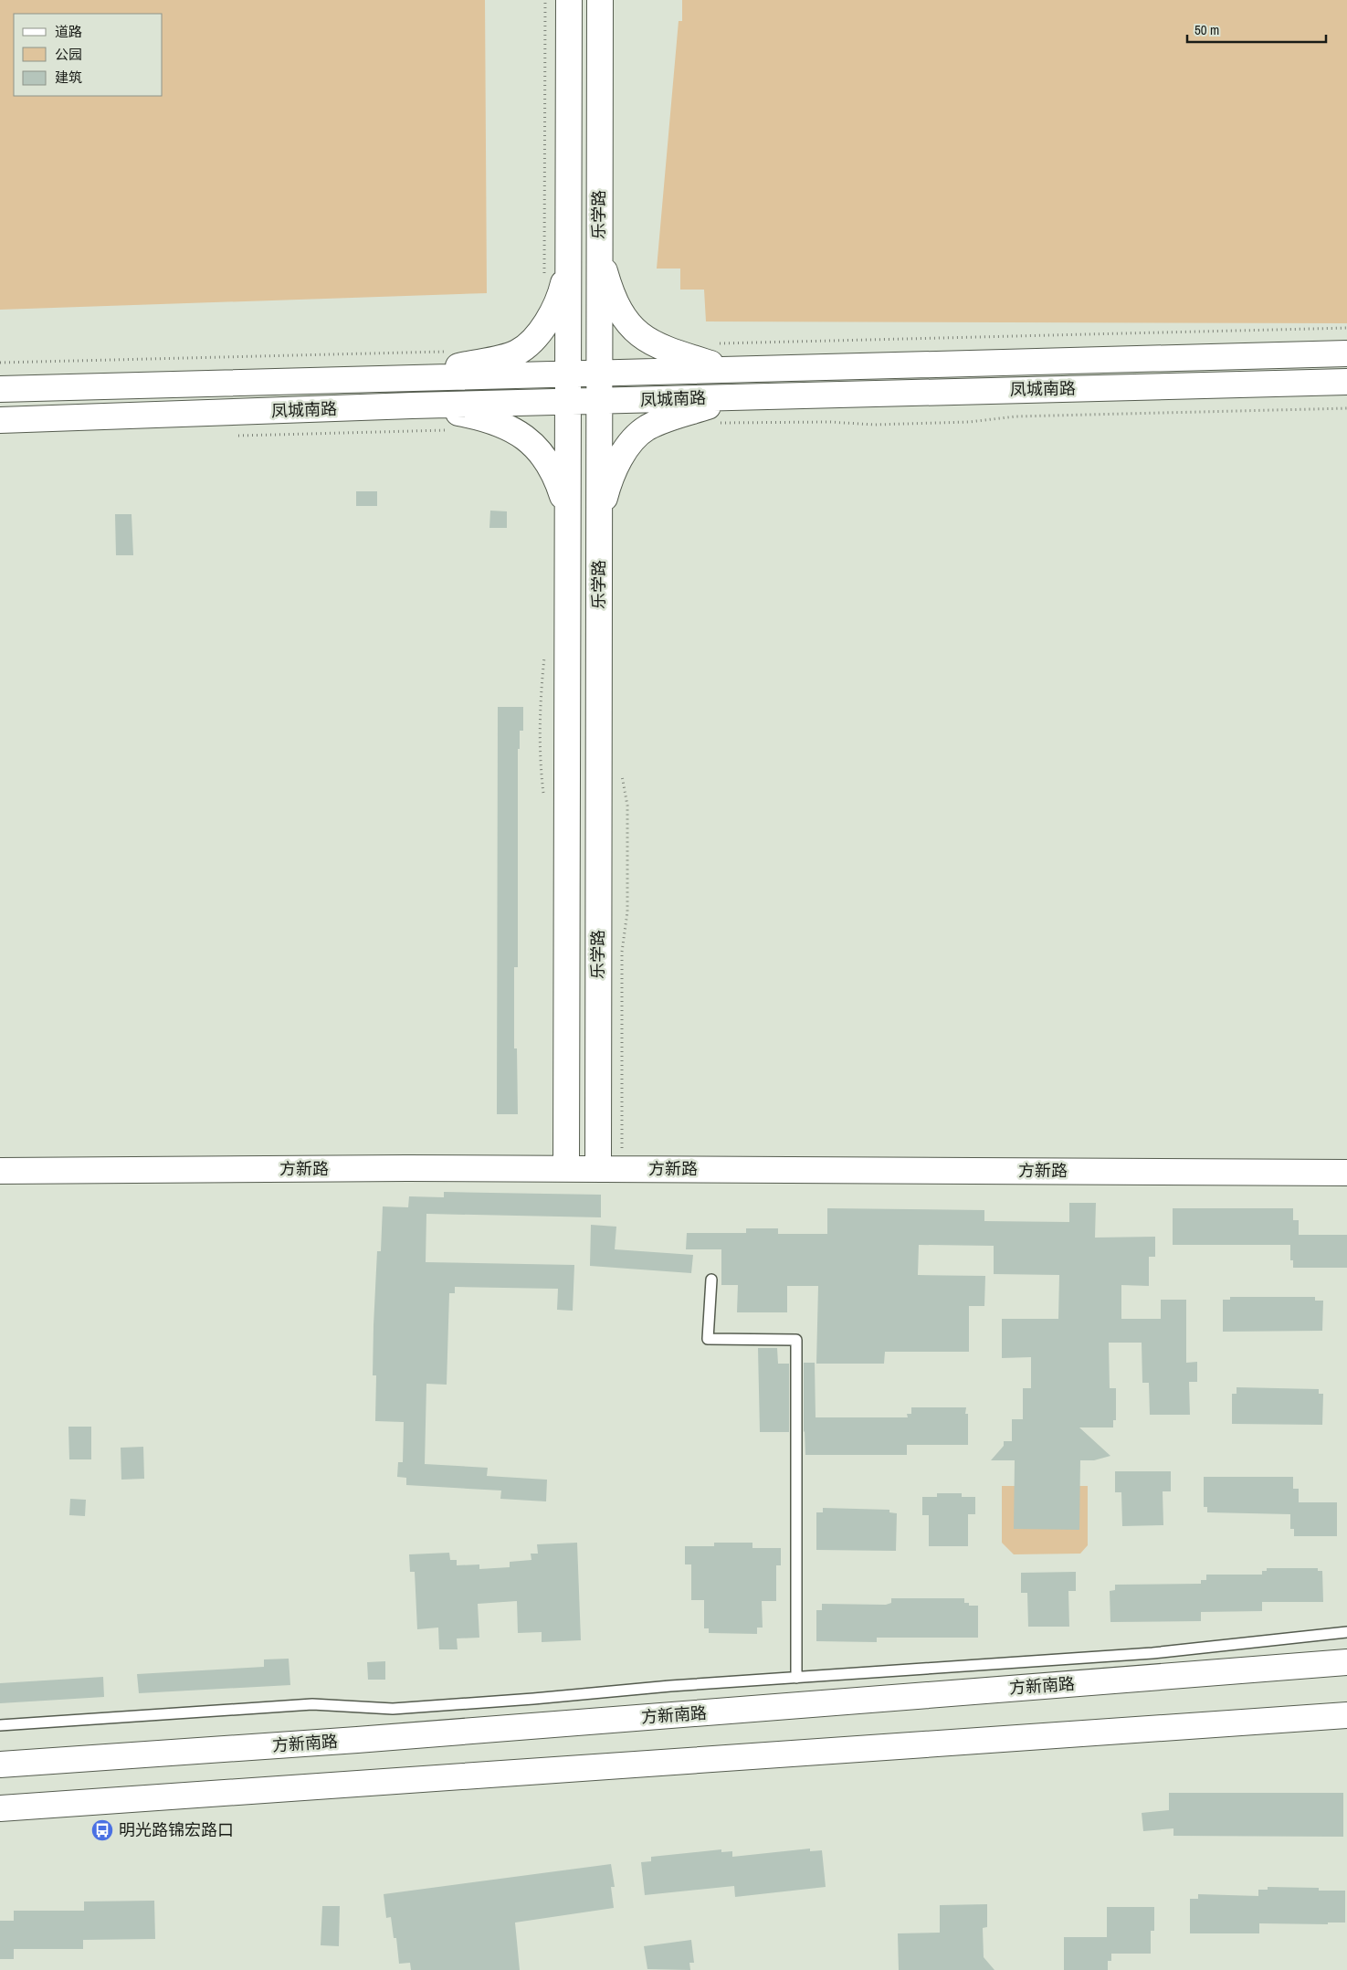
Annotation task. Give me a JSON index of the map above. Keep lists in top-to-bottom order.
{
  "streets": {
    "street": [
      "乐学路",
      "凤城南路",
      "方新路",
      "方新南路"
    ]
  },
  "crossings": [
    ["乐学路", "凤城南路"],
    ["乐学路", "方新路"]
  ],
  "places": {
    "bus stop": ["明光路锦宏路口"]
  },
  "legend": ["道路", "公园", "建筑"],
  "scale_bar": "50 m"
}
